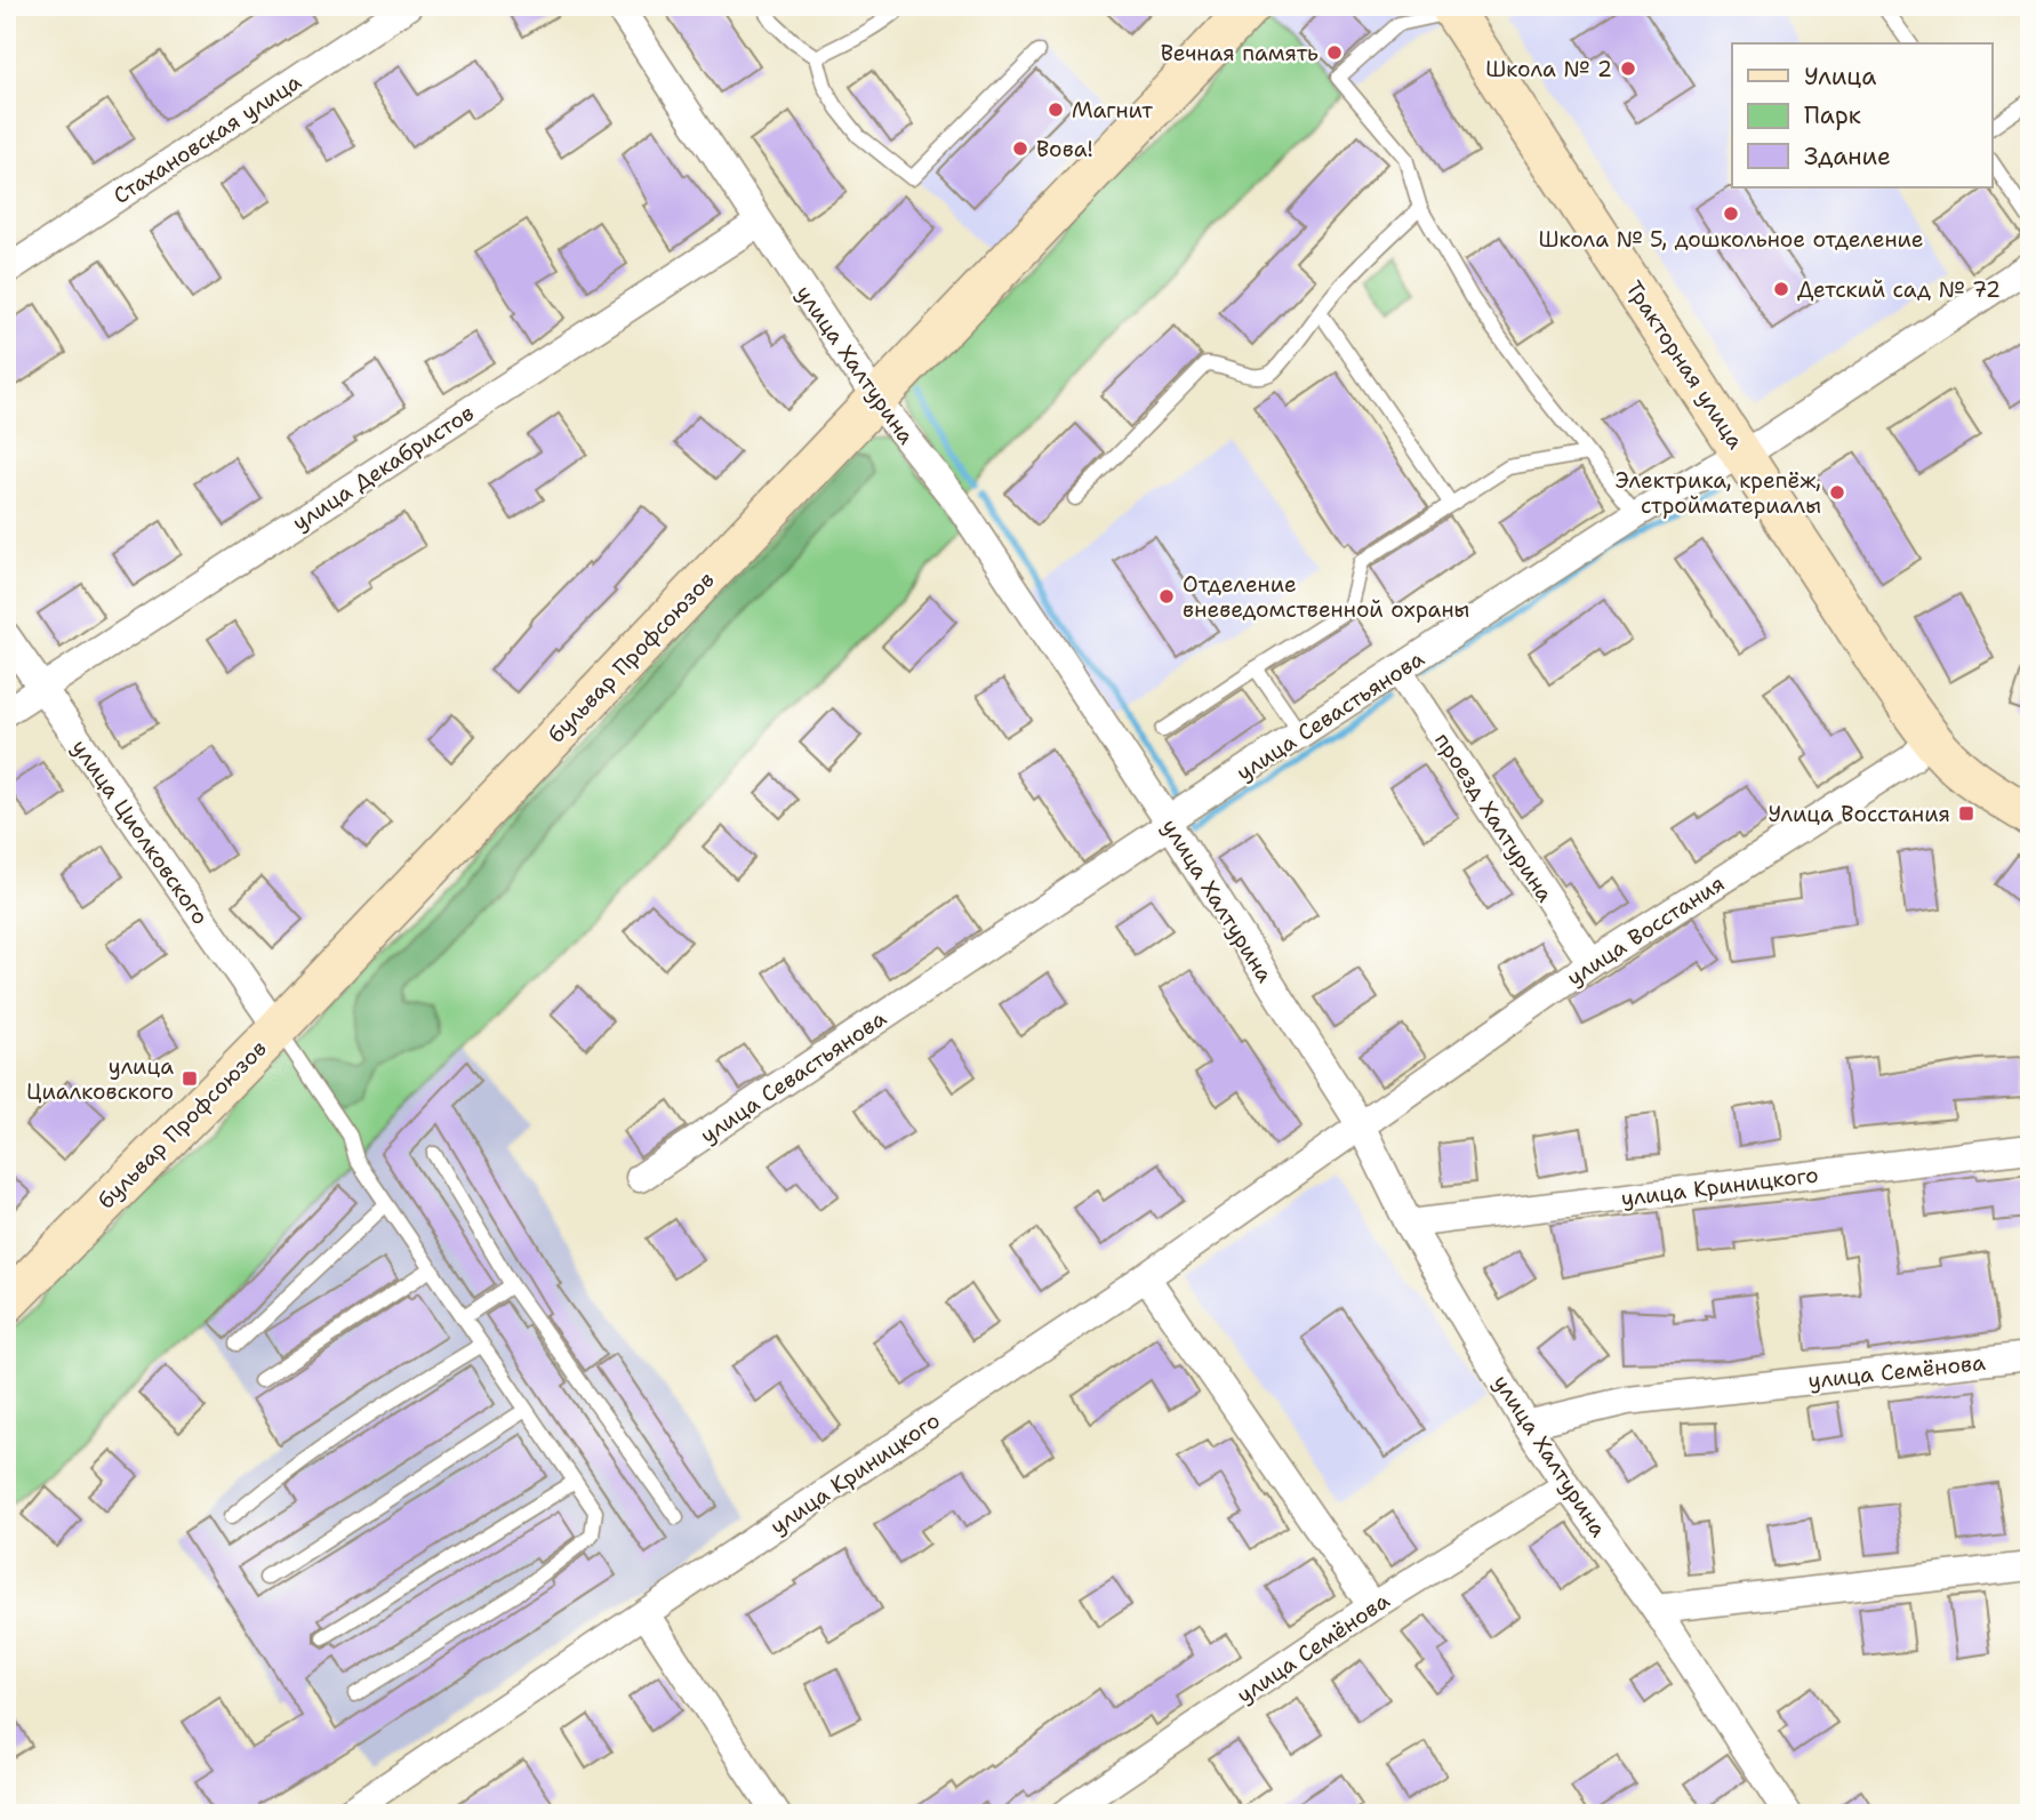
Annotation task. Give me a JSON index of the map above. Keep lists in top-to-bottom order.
{
  "streets": {
    "main road": ["Тракторная улица", "бульвар Профсоюзов"],
    "street": [
      "Стахановская улица",
      "улица Халтурина",
      "улица Декабристов",
      "улица Севастьянова",
      "проезд Халтурина",
      "улица Циолковского",
      "улица Восстания",
      "улица Криницкого",
      "улица Семёнова"
    ]
  },
  "crossings": [
    ["улица Халтурина", "улица Декабристов"],
    ["улица Халтурина", "бульвар Профсоюзов"],
    ["улица Халтурина", "улица Севастьянова"],
    ["улица Халтурина", "улица Восстания"],
    ["улица Халтурина", "улица Криницкого"],
    ["улица Халтурина", "улица Семёнова"],
    ["Тракторная улица", "улица Севастьянова"],
    ["Тракторная улица", "улица Восстания"],
    ["улица Декабристов", "улица Циолковского"],
    ["бульвар Профсоюзов", "улица Циолковского"],
    ["улица Севастьянова", "проезд Халтурина"],
    ["проезд Халтурина", "улица Восстания"],
    ["улица Восстания", "улица Криницкого"]
  ],
  "places": {
    "other": [
      "Вечная память",
      "Школа № 2",
      "Магнит",
      "Вова!",
      "Школа № 5, дошкольное отделение",
      "Детский сад № 72",
      "Электрика, крепёж, стройматериалы",
      "Отделение вневедомственной охраны"
    ],
    "transit": ["Улица Восстания", "улица Циалковского"]
  },
  "legend": ["Улица", "Парк", "Здание"]
}
